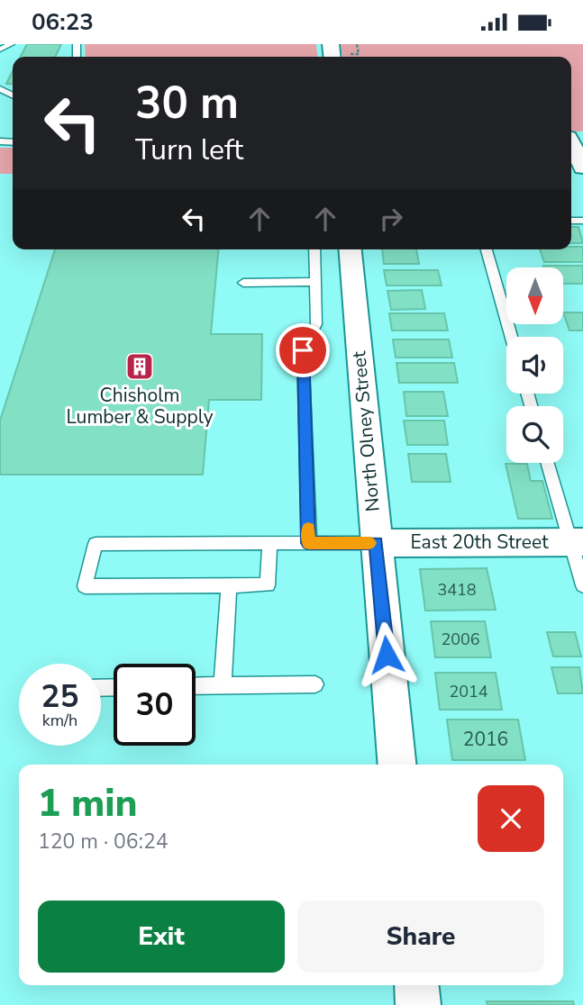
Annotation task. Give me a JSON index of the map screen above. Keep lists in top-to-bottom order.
{
  "streets": {
    "street": ["North Olney Street", "East 20th Street"]
  },
  "crossings": [
    ["North Olney Street", "East 20th Street"]
  ],
  "places": {
    "building": ["Chisholm Lumber & Supply"]
  },
  "house_numbers": [
    "3418",
    "2006",
    "2014",
    "2016"
  ],
  "north": "bottom",
  "page": {
    "status": "06:23",
    "turn": ["30 m", "Turn left"],
    "speed": "25 km/h",
    "limit": "30",
    "heading": ["1 min", "120 m · 06:24"],
    "buttons": ["Exit", "Share"]
  }
}
